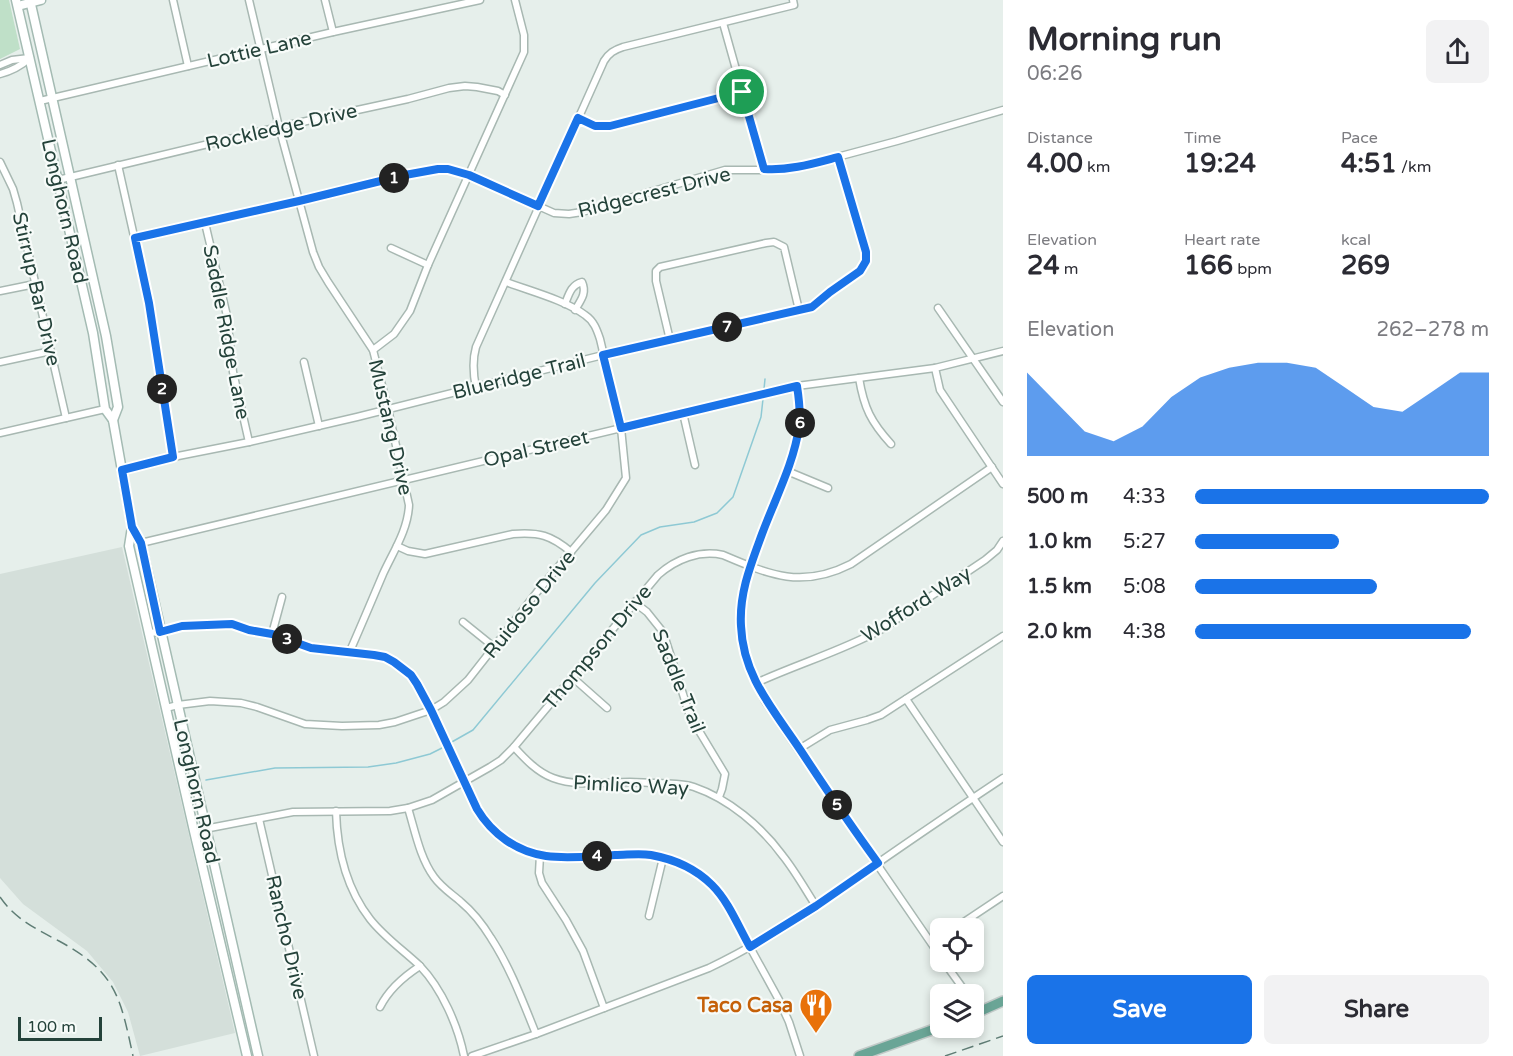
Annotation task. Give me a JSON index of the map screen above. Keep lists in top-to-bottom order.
{
  "streets": {
    "main road": ["Longhorn Road"],
    "street": [
      "Lottie Lane",
      "Rockledge Drive",
      "Ridgecrest Drive",
      "Stirrup Bar Drive",
      "Saddle Ridge Lane",
      "Blueridge Trail",
      "Mustang Drive",
      "Opal Street",
      "Ruidoso Drive",
      "Wofford Way",
      "Thompson Drive",
      "Saddle Trail",
      "Pimlico Way",
      "Rancho Drive"
    ]
  },
  "crossings": [
    ["Lottie Lane", "Longhorn Road"],
    ["Lottie Lane", "Mustang Drive"],
    ["Rockledge Drive", "Longhorn Road"],
    ["Rockledge Drive", "Mustang Drive"],
    ["Ridgecrest Drive", "Saddle Ridge Lane"],
    ["Ridgecrest Drive", "Blueridge Trail"],
    ["Ridgecrest Drive", "Mustang Drive"],
    ["Longhorn Road", "Blueridge Trail"],
    ["Longhorn Road", "Opal Street"],
    ["Longhorn Road", "Ruidoso Drive"],
    ["Longhorn Road", "Thompson Drive"],
    ["Saddle Ridge Lane", "Blueridge Trail"],
    ["Blueridge Trail", "Mustang Drive"],
    ["Blueridge Trail", "Ruidoso Drive"],
    ["Mustang Drive", "Opal Street"],
    ["Opal Street", "Ruidoso Drive"],
    ["Thompson Drive", "Saddle Trail"],
    ["Thompson Drive", "Pimlico Way"],
    ["Thompson Drive", "Rancho Drive"],
    ["Saddle Trail", "Pimlico Way"]
  ],
  "places": {
    "restaurant": ["Taco Casa"]
  },
  "scale_bar": "100 m",
  "page": {
    "heading": ["Morning run", "06:26"],
    "stats": [
      ["Distance", "4.00 km"],
      ["Time", "19:24"],
      ["Pace", "4:51 /km"],
      ["Elevation", "24 m"],
      ["Heart rate", "166 bpm"],
      ["kcal", "269"]
    ],
    "pins": [
      "1",
      "7",
      "2",
      "6",
      "3",
      "5",
      "4"
    ],
    "chart": ["Elevation", "262–278 m"],
    "list": [
      {
        "name": "500 m",
        "note": "4:33"
      },
      {
        "name": "1.0 km",
        "note": "5:27"
      },
      {
        "name": "1.5 km",
        "note": "5:08"
      },
      {
        "name": "2.0 km",
        "note": "4:38"
      }
    ],
    "buttons": ["Save", "Share"],
    "scale": "100 m"
  }
}
